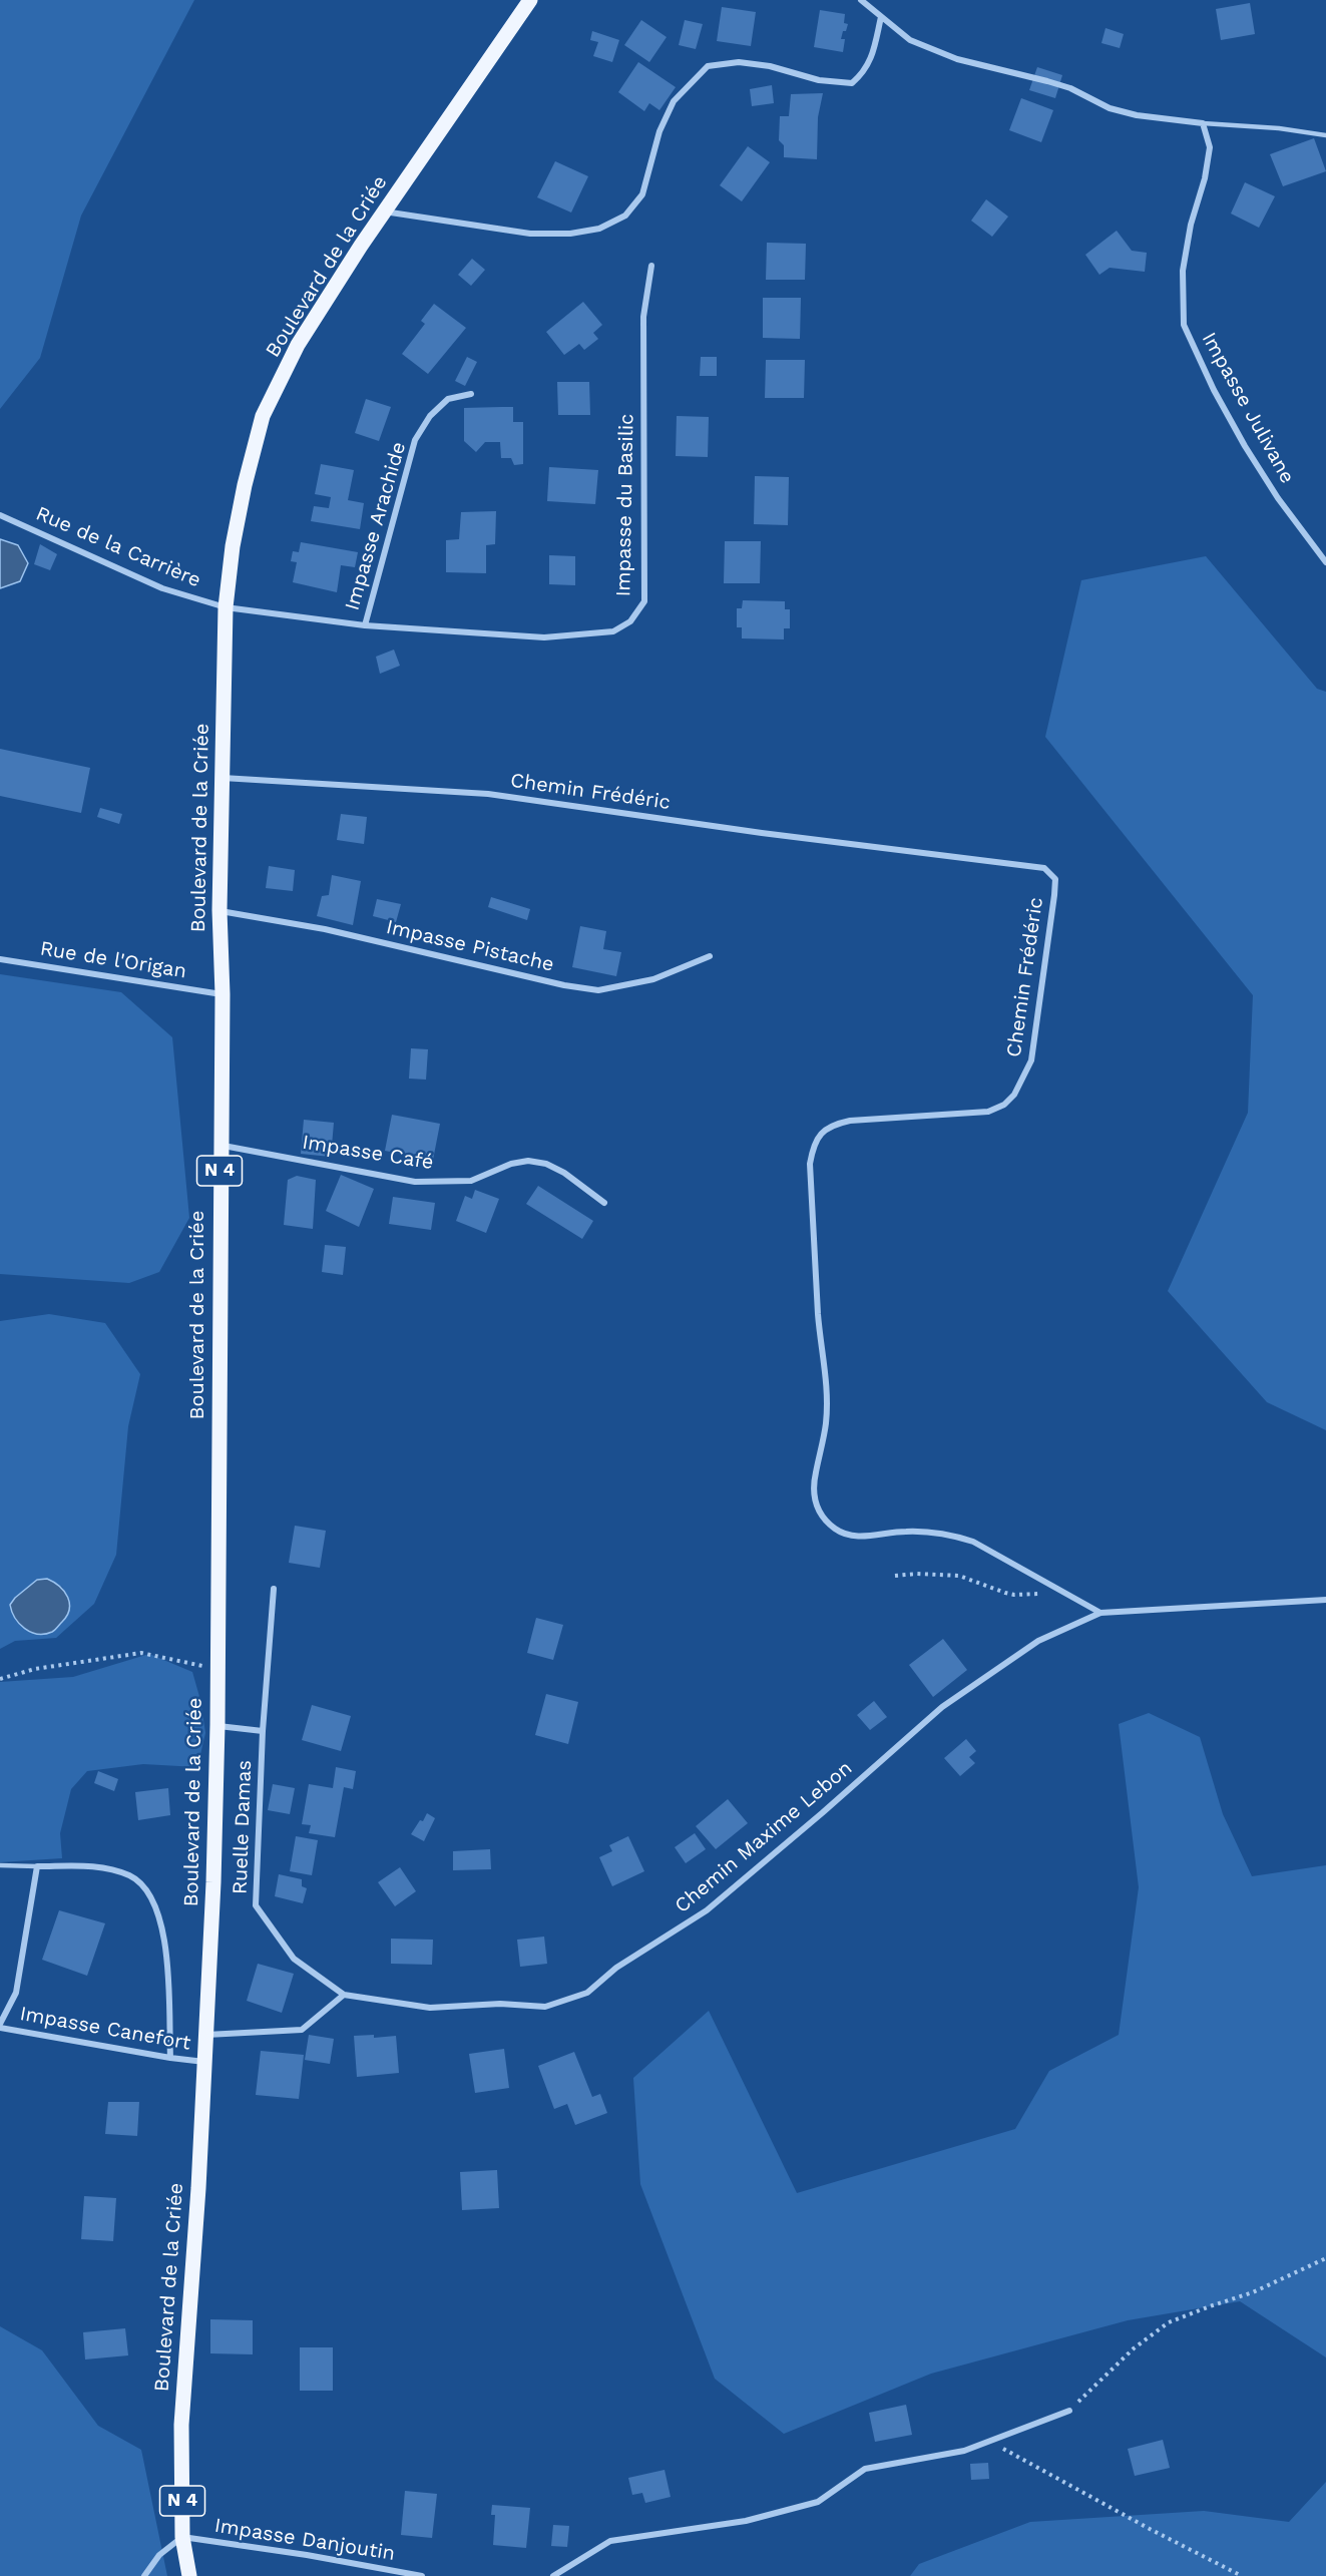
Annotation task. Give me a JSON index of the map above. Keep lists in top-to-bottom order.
{
  "streets": {
    "main road": ["Boulevard de la Criée", "N 4"],
    "street": [
      "Impasse Julivane",
      "Impasse du Basilic",
      "Impasse Arachide",
      "Rue de la Carrière",
      "Chemin Frédéric",
      "Impasse Pistache",
      "Rue de l'Origan",
      "Impasse Café",
      "Ruelle Damas",
      "Chemin Maxime Lebon",
      "Impasse Canefort",
      "Impasse Danjoutin"
    ]
  },
  "crossings": [
    ["Boulevard de la Criée", "Impasse du Basilic"],
    ["Boulevard de la Criée", "Rue de la Carrière"],
    ["Boulevard de la Criée", "Chemin Frédéric"],
    ["Boulevard de la Criée", "Impasse Pistache"],
    ["Boulevard de la Criée", "Rue de l'Origan"],
    ["Boulevard de la Criée", "Impasse Café"],
    ["Boulevard de la Criée", "N 4"],
    ["Boulevard de la Criée", "Impasse Canefort"],
    ["Boulevard de la Criée", "Impasse Danjoutin"],
    ["Impasse du Basilic", "Impasse Arachide"],
    ["Impasse du Basilic", "Rue de la Carrière"],
    ["Chemin Frédéric", "Chemin Maxime Lebon"],
    ["N 4", "Impasse Danjoutin"],
    ["Ruelle Damas", "Chemin Maxime Lebon"]
  ]
}
